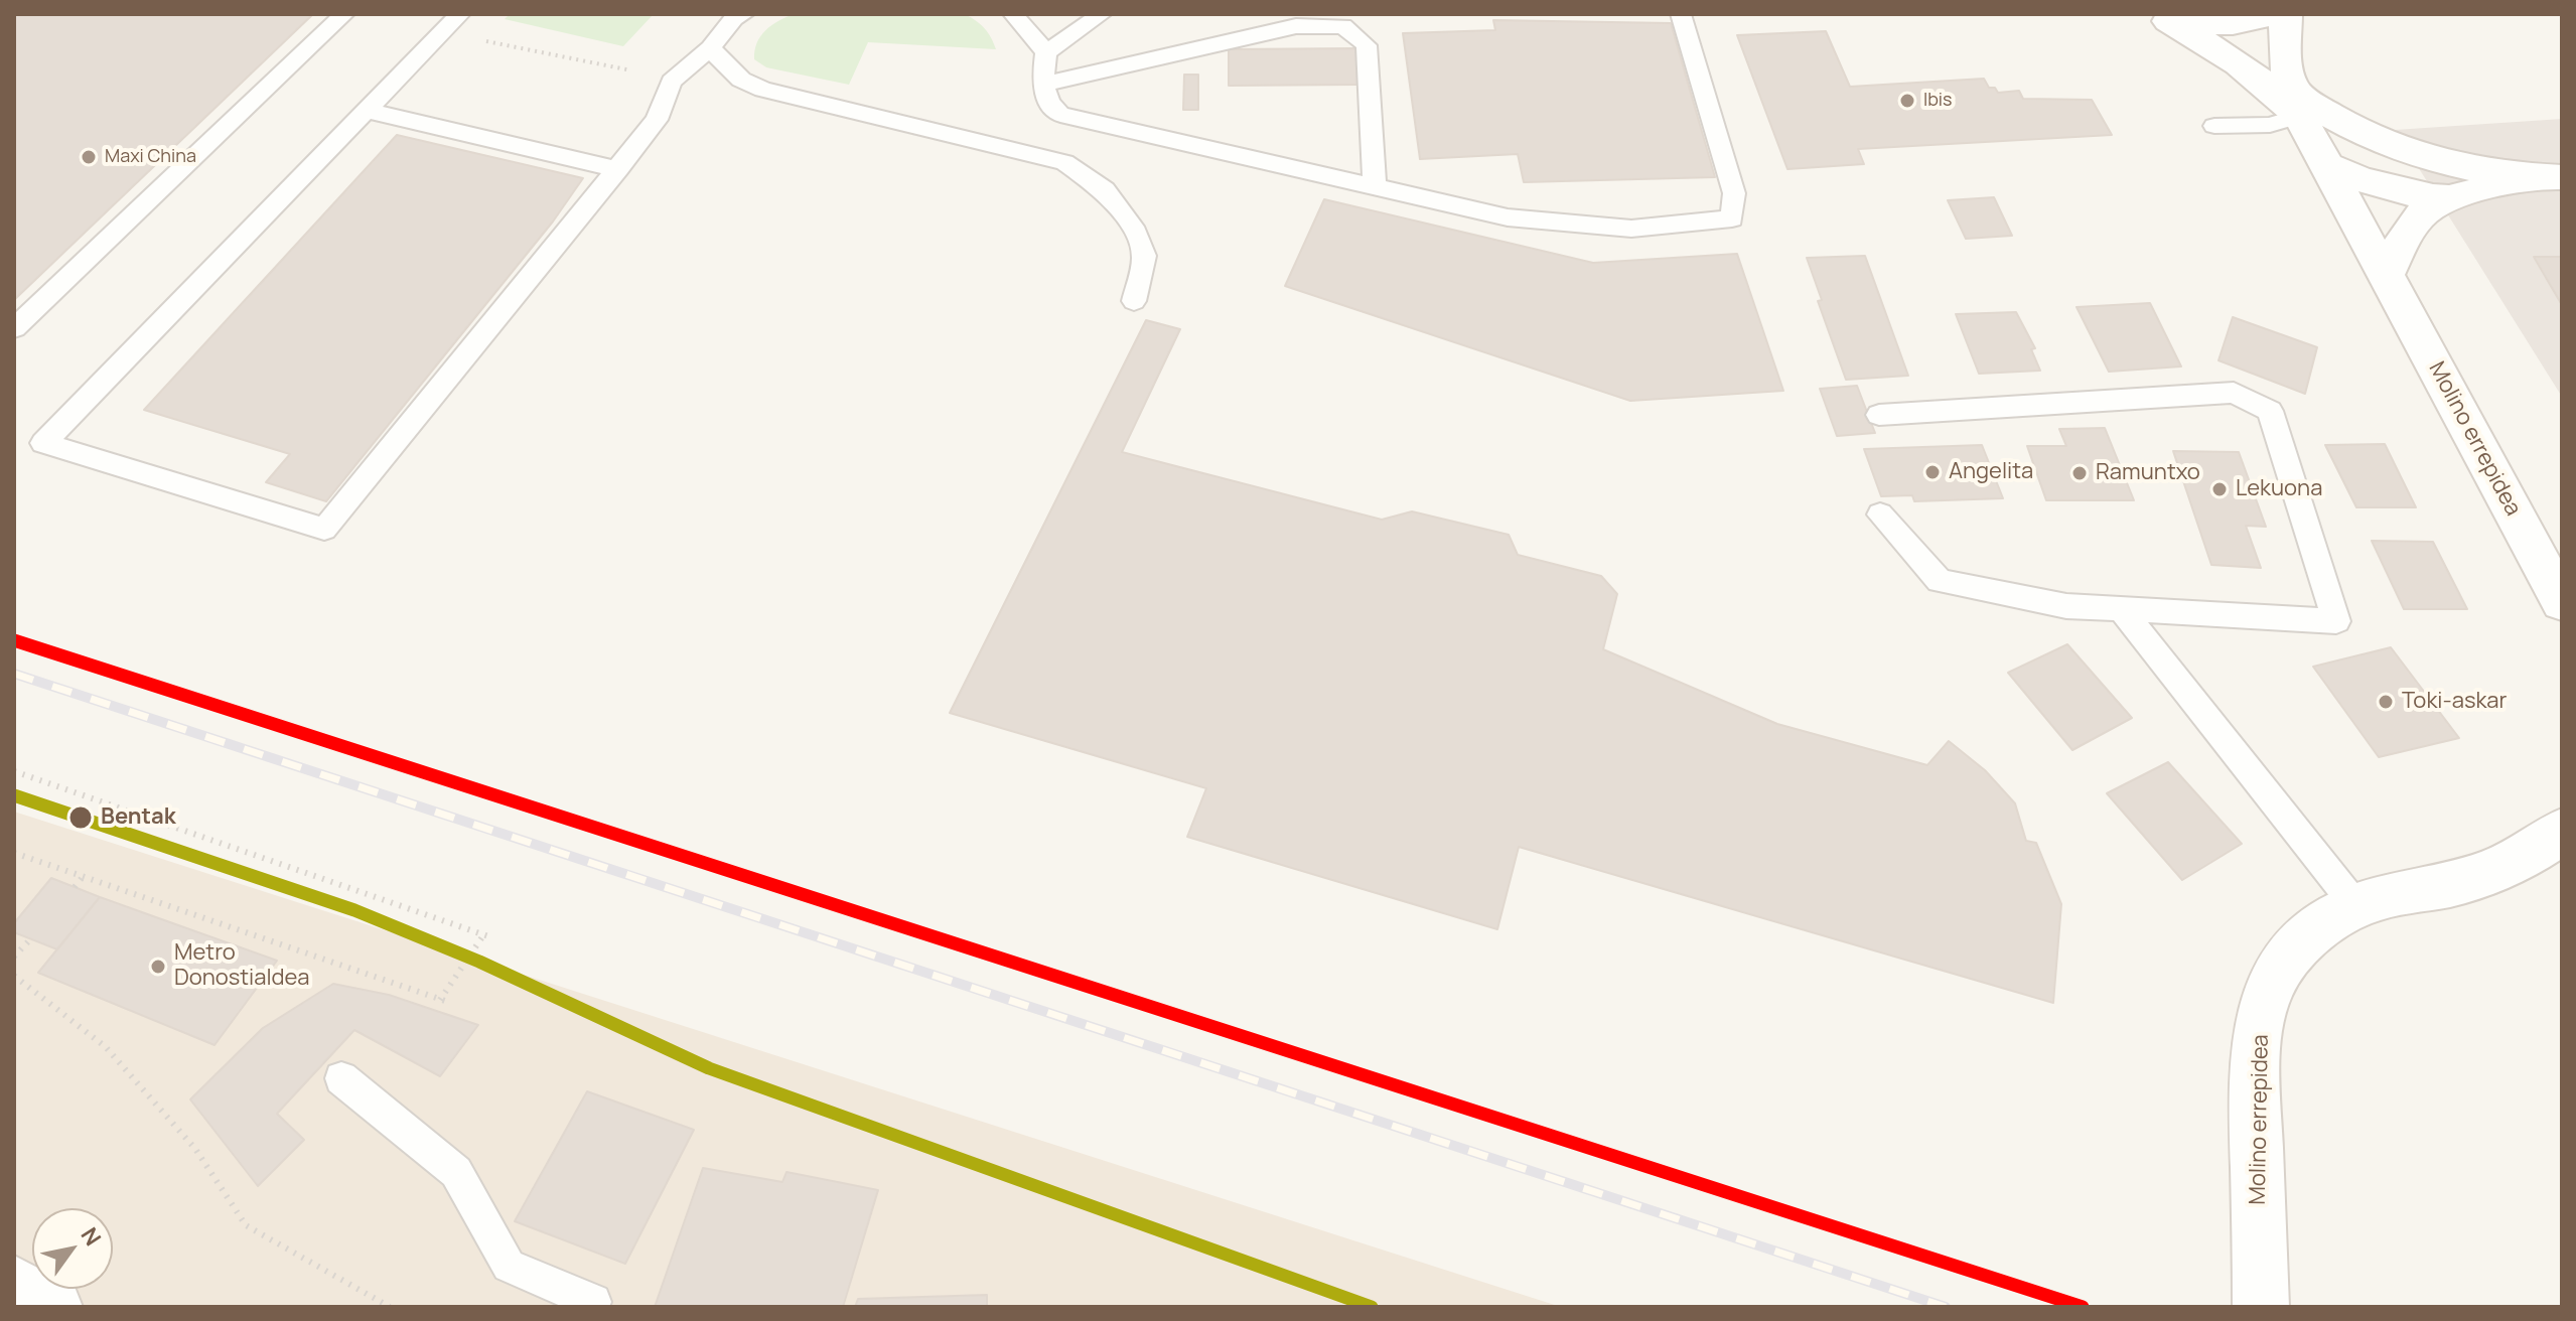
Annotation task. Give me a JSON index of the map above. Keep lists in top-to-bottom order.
{
  "streets": {
    "main road": ["Molino errepidea"]
  },
  "places": [
    "Ibis",
    "Maxi China",
    "Angelita",
    "Ramuntxo",
    "Lekuona",
    "Toki-askar",
    "Bentak",
    "Metro Donostialdea"
  ],
  "north": "top right"
}
